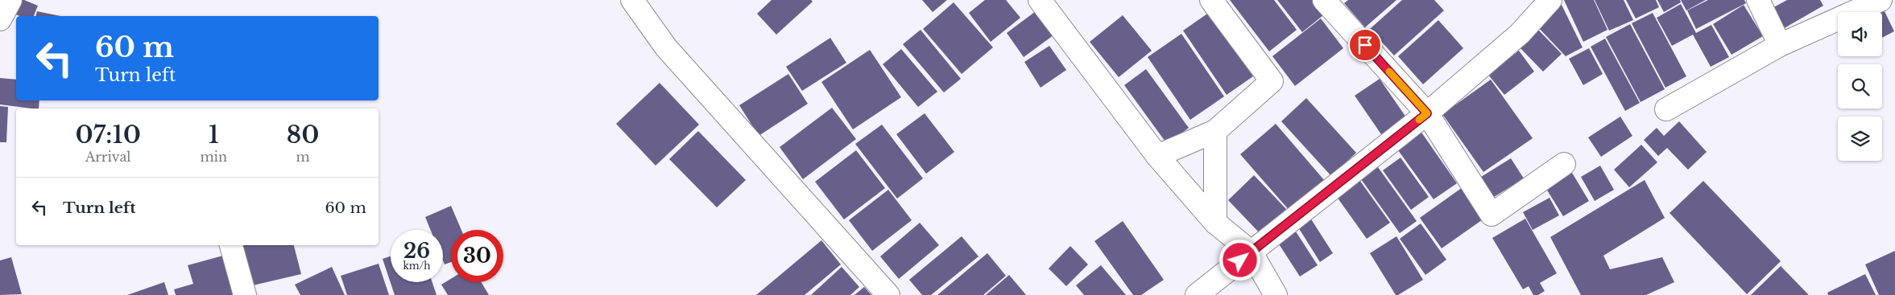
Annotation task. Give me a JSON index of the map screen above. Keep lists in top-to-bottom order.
{
  "page": {
    "turn": ["60 m", "Turn left"],
    "eta": [
      "07:10",
      "Arrival",
      "1",
      "min",
      "80",
      "m"
    ],
    "list": [
      {
        "name": "Turn left",
        "value": "60 m"
      }
    ],
    "speed": "26 km/h",
    "limit": "30"
  }
}
